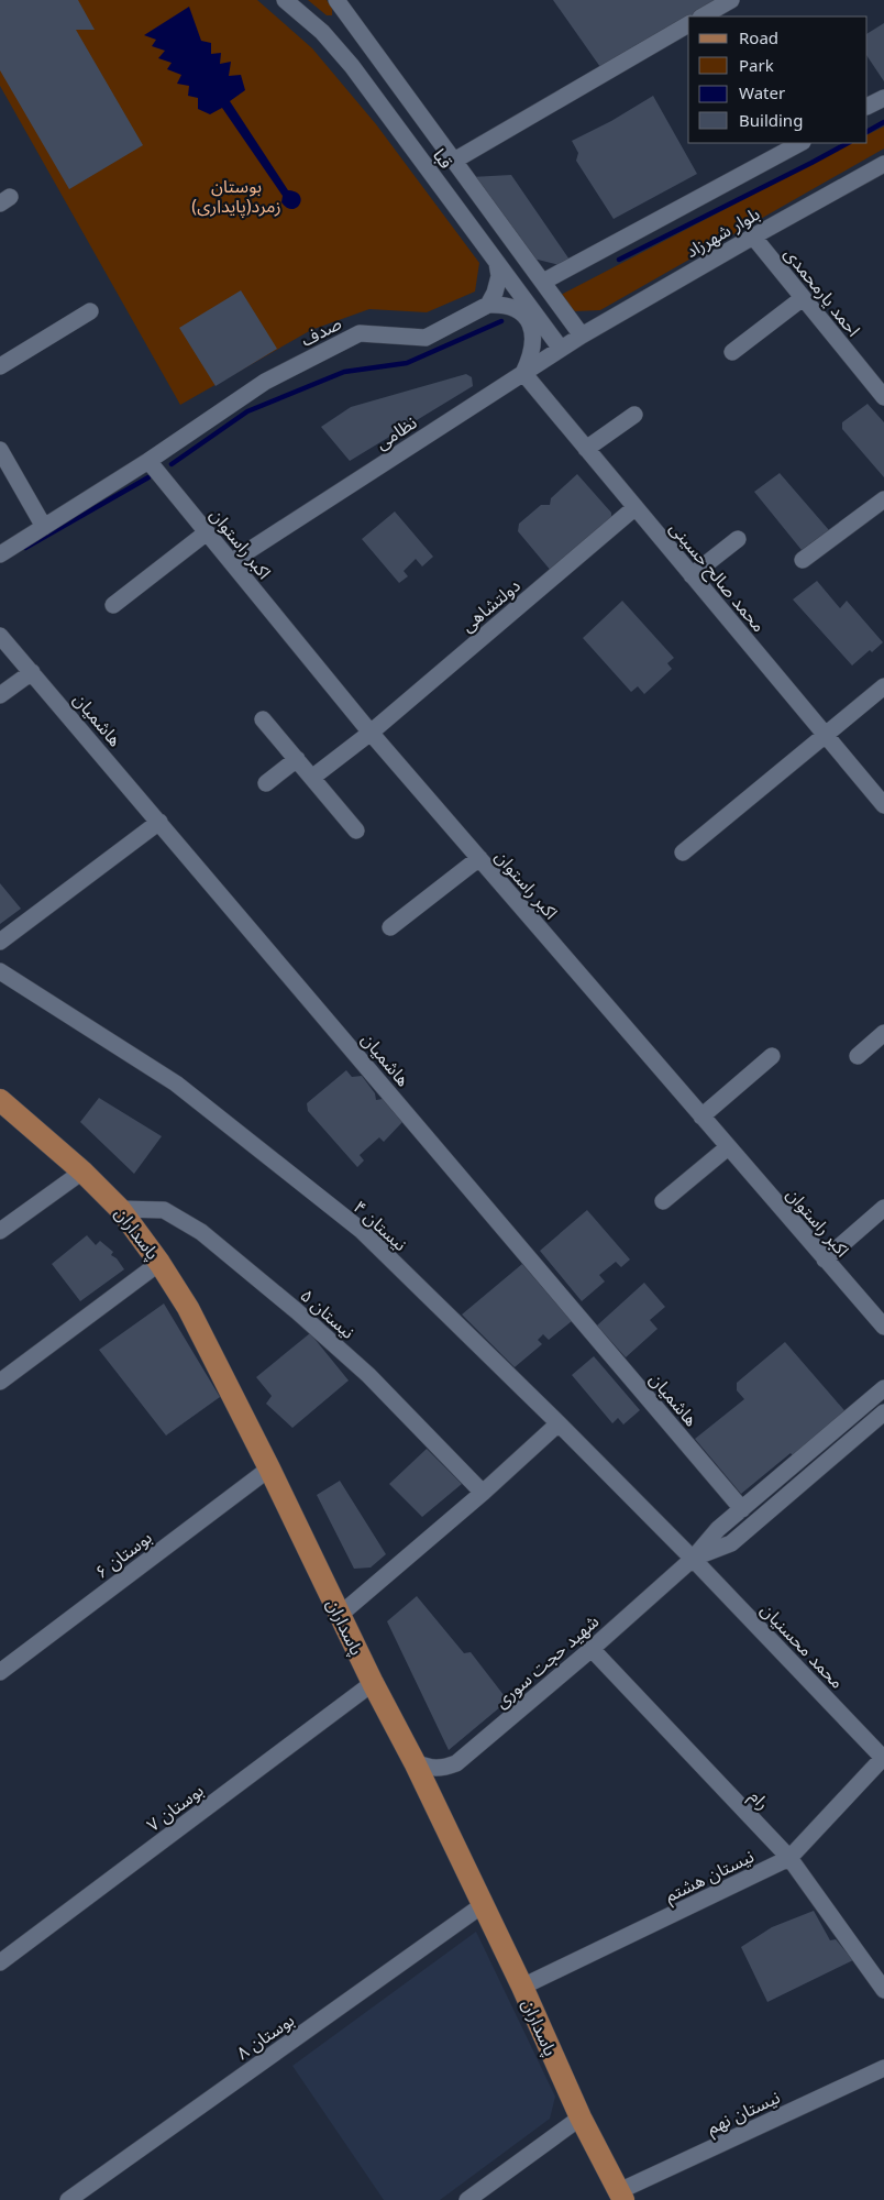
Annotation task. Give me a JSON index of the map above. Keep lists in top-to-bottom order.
{
  "streets": {
    "main road": ["پاسداران"],
    "street": [
      "قبا",
      "بلوار شهرزاد",
      "احمد یارمحمدی",
      "صدف",
      "نظامی",
      "اکبر راستوان",
      "محمد صالح حسینی",
      "دولتشاهی",
      "هاشمیان",
      "نیستان ۴",
      "نیستان ۵",
      "بوستان ۶",
      "محمد محسنیان",
      "شهید حجت سوری",
      "رام",
      "بوستان ۷",
      "نیستان هشتم",
      "بوستان ۸",
      "نیستان نهم"
    ]
  },
  "crossings": [
    ["قبا", "بلوار شهرزاد"],
    ["قبا", "نظامی"],
    ["بلوار شهرزاد", "احمد یارمحمدی"],
    ["بلوار شهرزاد", "نظامی"],
    ["صدف", "اکبر راستوان"],
    ["نظامی", "اکبر راستوان"],
    ["نظامی", "محمد صالح حسینی"],
    ["اکبر راستوان", "دولتشاهی"],
    ["محمد صالح حسینی", "دولتشاهی"],
    ["هاشمیان", "شهید حجت سوری"],
    ["نیستان ۴", "محمد محسنیان"],
    ["نیستان ۴", "شهید حجت سوری"],
    ["پاسداران", "نیستان ۵"],
    ["پاسداران", "بوستان ۶"],
    ["پاسداران", "شهید حجت سوری"],
    ["پاسداران", "بوستان ۷"],
    ["پاسداران", "نیستان هشتم"],
    ["پاسداران", "بوستان ۸"],
    ["پاسداران", "نیستان نهم"],
    ["محمد محسنیان", "شهید حجت سوری"],
    ["محمد محسنیان", "نیستان هشتم"],
    ["شهید حجت سوری", "رام"],
    ["رام", "نیستان هشتم"]
  ],
  "parks": ["بوستان زمرد(پایداری)"],
  "legend": [
    "Road",
    "Park",
    "Water",
    "Building"
  ]
}
